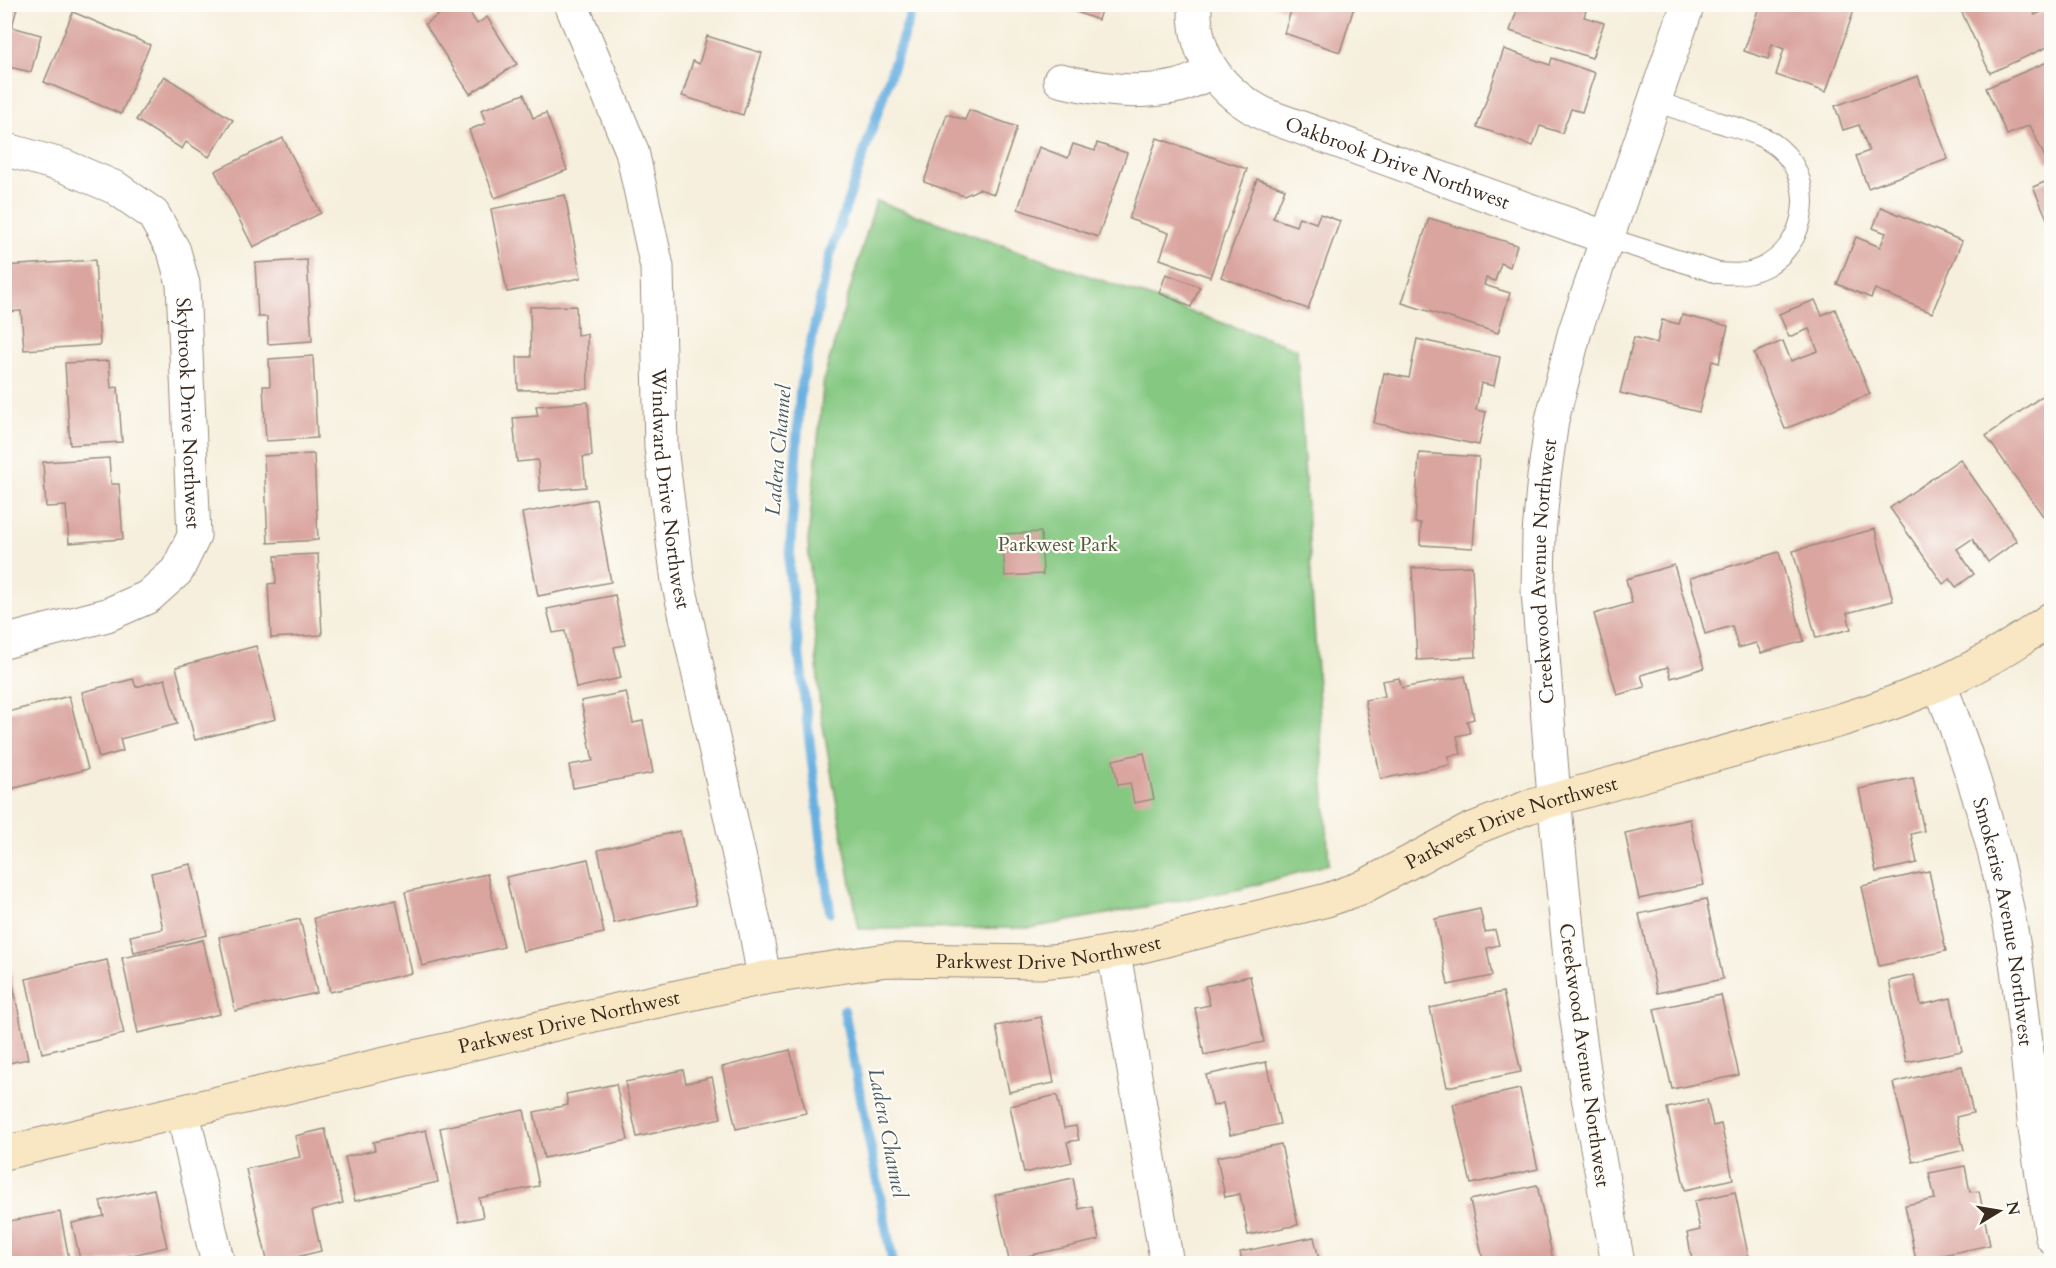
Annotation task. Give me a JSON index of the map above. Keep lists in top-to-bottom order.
{
  "streets": {
    "street": [
      "Oakbrook Drive Northwest",
      "Skybrook Drive Northwest",
      "Windward Drive Northwest",
      "Creekwood Avenue Northwest",
      "Parkwest Drive Northwest",
      "Smokerise Avenue Northwest"
    ]
  },
  "crossings": [
    ["Oakbrook Drive Northwest", "Creekwood Avenue Northwest"],
    ["Windward Drive Northwest", "Parkwest Drive Northwest"],
    ["Creekwood Avenue Northwest", "Parkwest Drive Northwest"],
    ["Parkwest Drive Northwest", "Smokerise Avenue Northwest"]
  ],
  "water": ["Ladera Channel"],
  "parks": ["Parkwest Park"],
  "north": "right"
}
